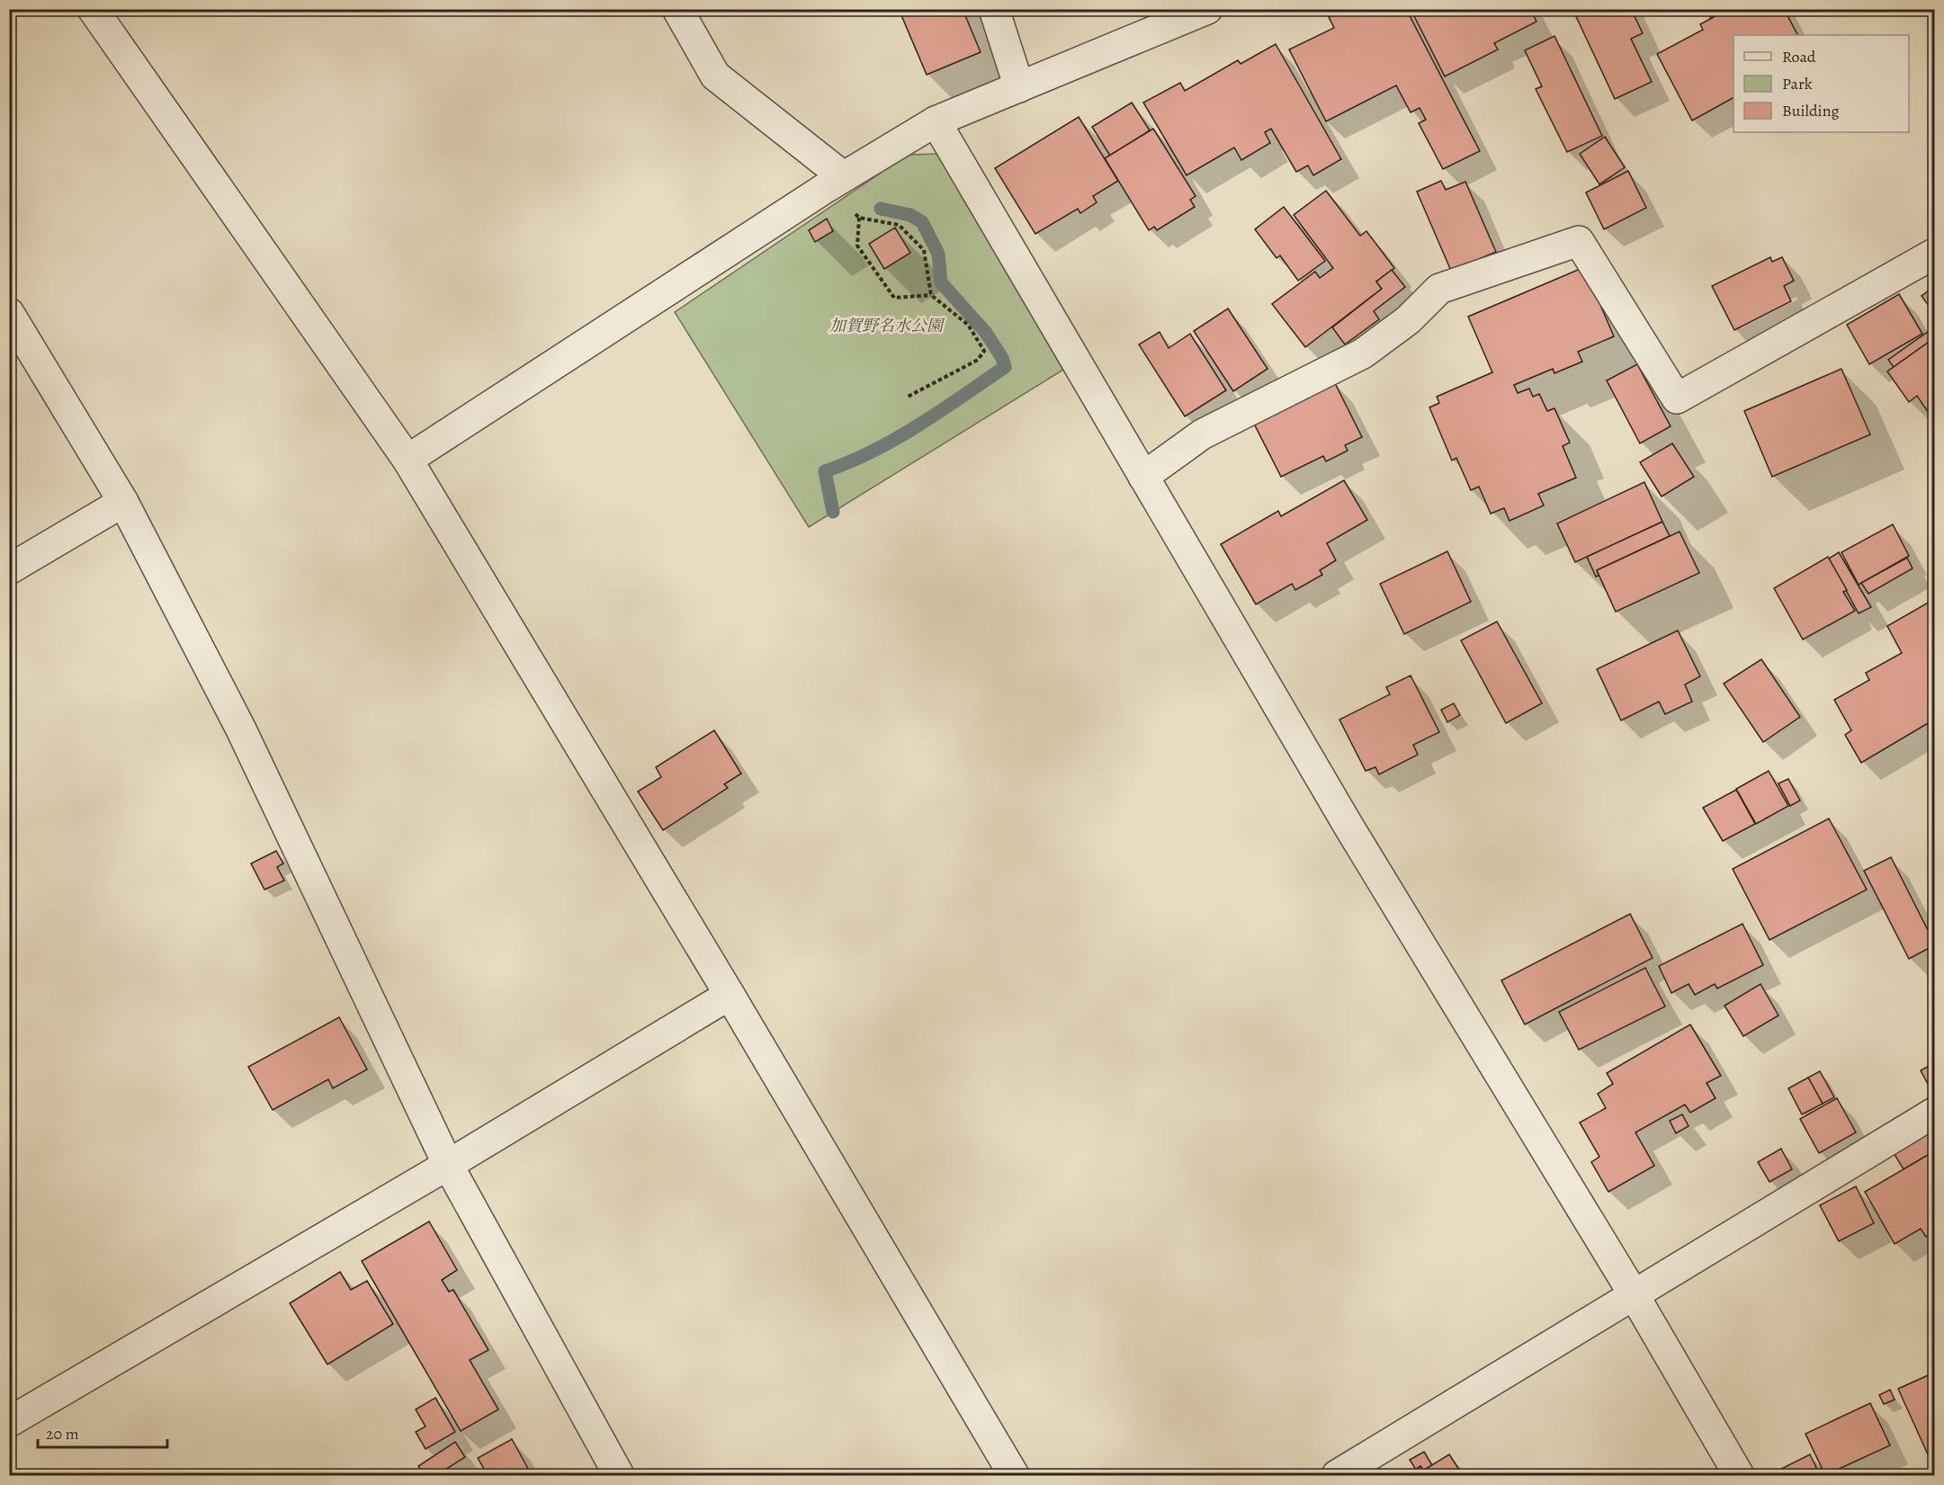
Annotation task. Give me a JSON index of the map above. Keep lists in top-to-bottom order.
{
  "parks": ["加賀野名水公園"],
  "legend": ["Road", "Park", "Building"],
  "scale_bar": "20 m"
}
